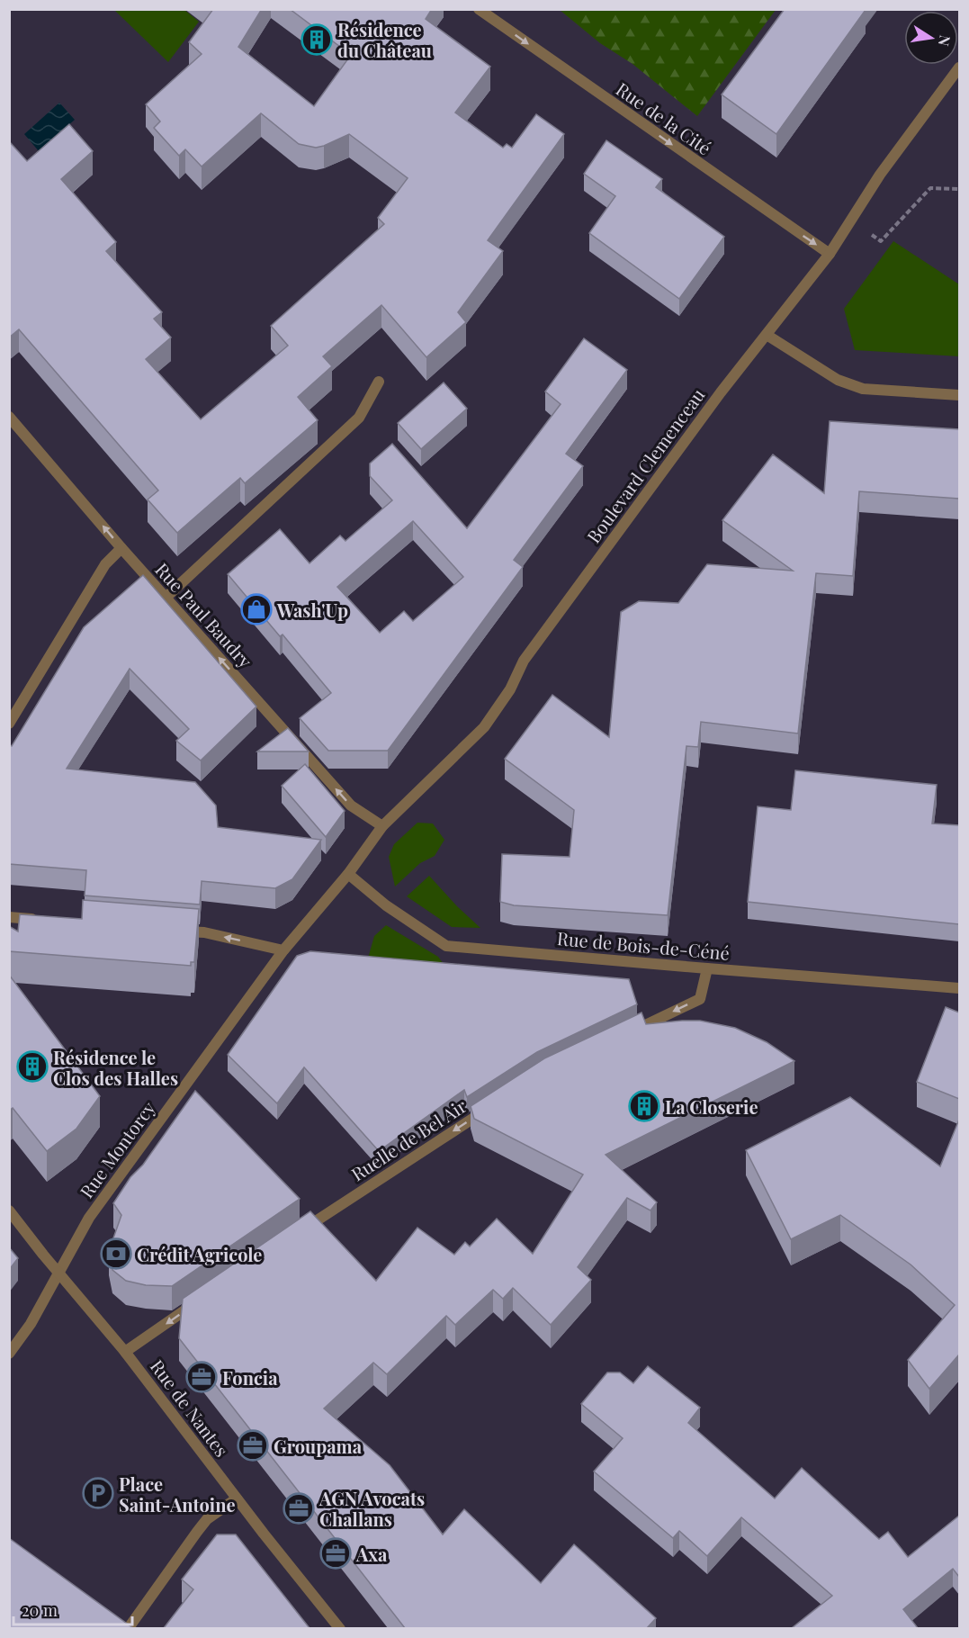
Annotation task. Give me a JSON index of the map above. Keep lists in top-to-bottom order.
{
  "streets": {
    "street": [
      "Rue de la Cité",
      "Boulevard Clemenceau",
      "Rue Paul Baudry",
      "Rue de Bois-de-Céné",
      "Ruelle de Bel Air",
      "Rue Montorcy",
      "Rue de Nantes"
    ]
  },
  "crossings": [
    ["Rue de la Cité", "Boulevard Clemenceau"],
    ["Boulevard Clemenceau", "Rue Paul Baudry"],
    ["Boulevard Clemenceau", "Rue de Bois-de-Céné"],
    ["Boulevard Clemenceau", "Rue Montorcy"],
    ["Rue de Bois-de-Céné", "Rue Montorcy"],
    ["Rue Montorcy", "Rue de Nantes"]
  ],
  "one_way": ["Rue de la Cité", "Rue Paul Baudry", "Ruelle de Bel Air"],
  "places": {
    "building": ["Résidence du Château", "Résidence le Clos des Halles", "La Closerie"],
    "shop": ["Wash'Up"],
    "bank": ["Crédit Agricole"],
    "office": [
      "Foncia",
      "Groupama",
      "AGN Avocats Challans",
      "Axa"
    ],
    "parking": ["Place Saint-Antoine"]
  },
  "scale_bar": "20 m",
  "north": "right"
}
